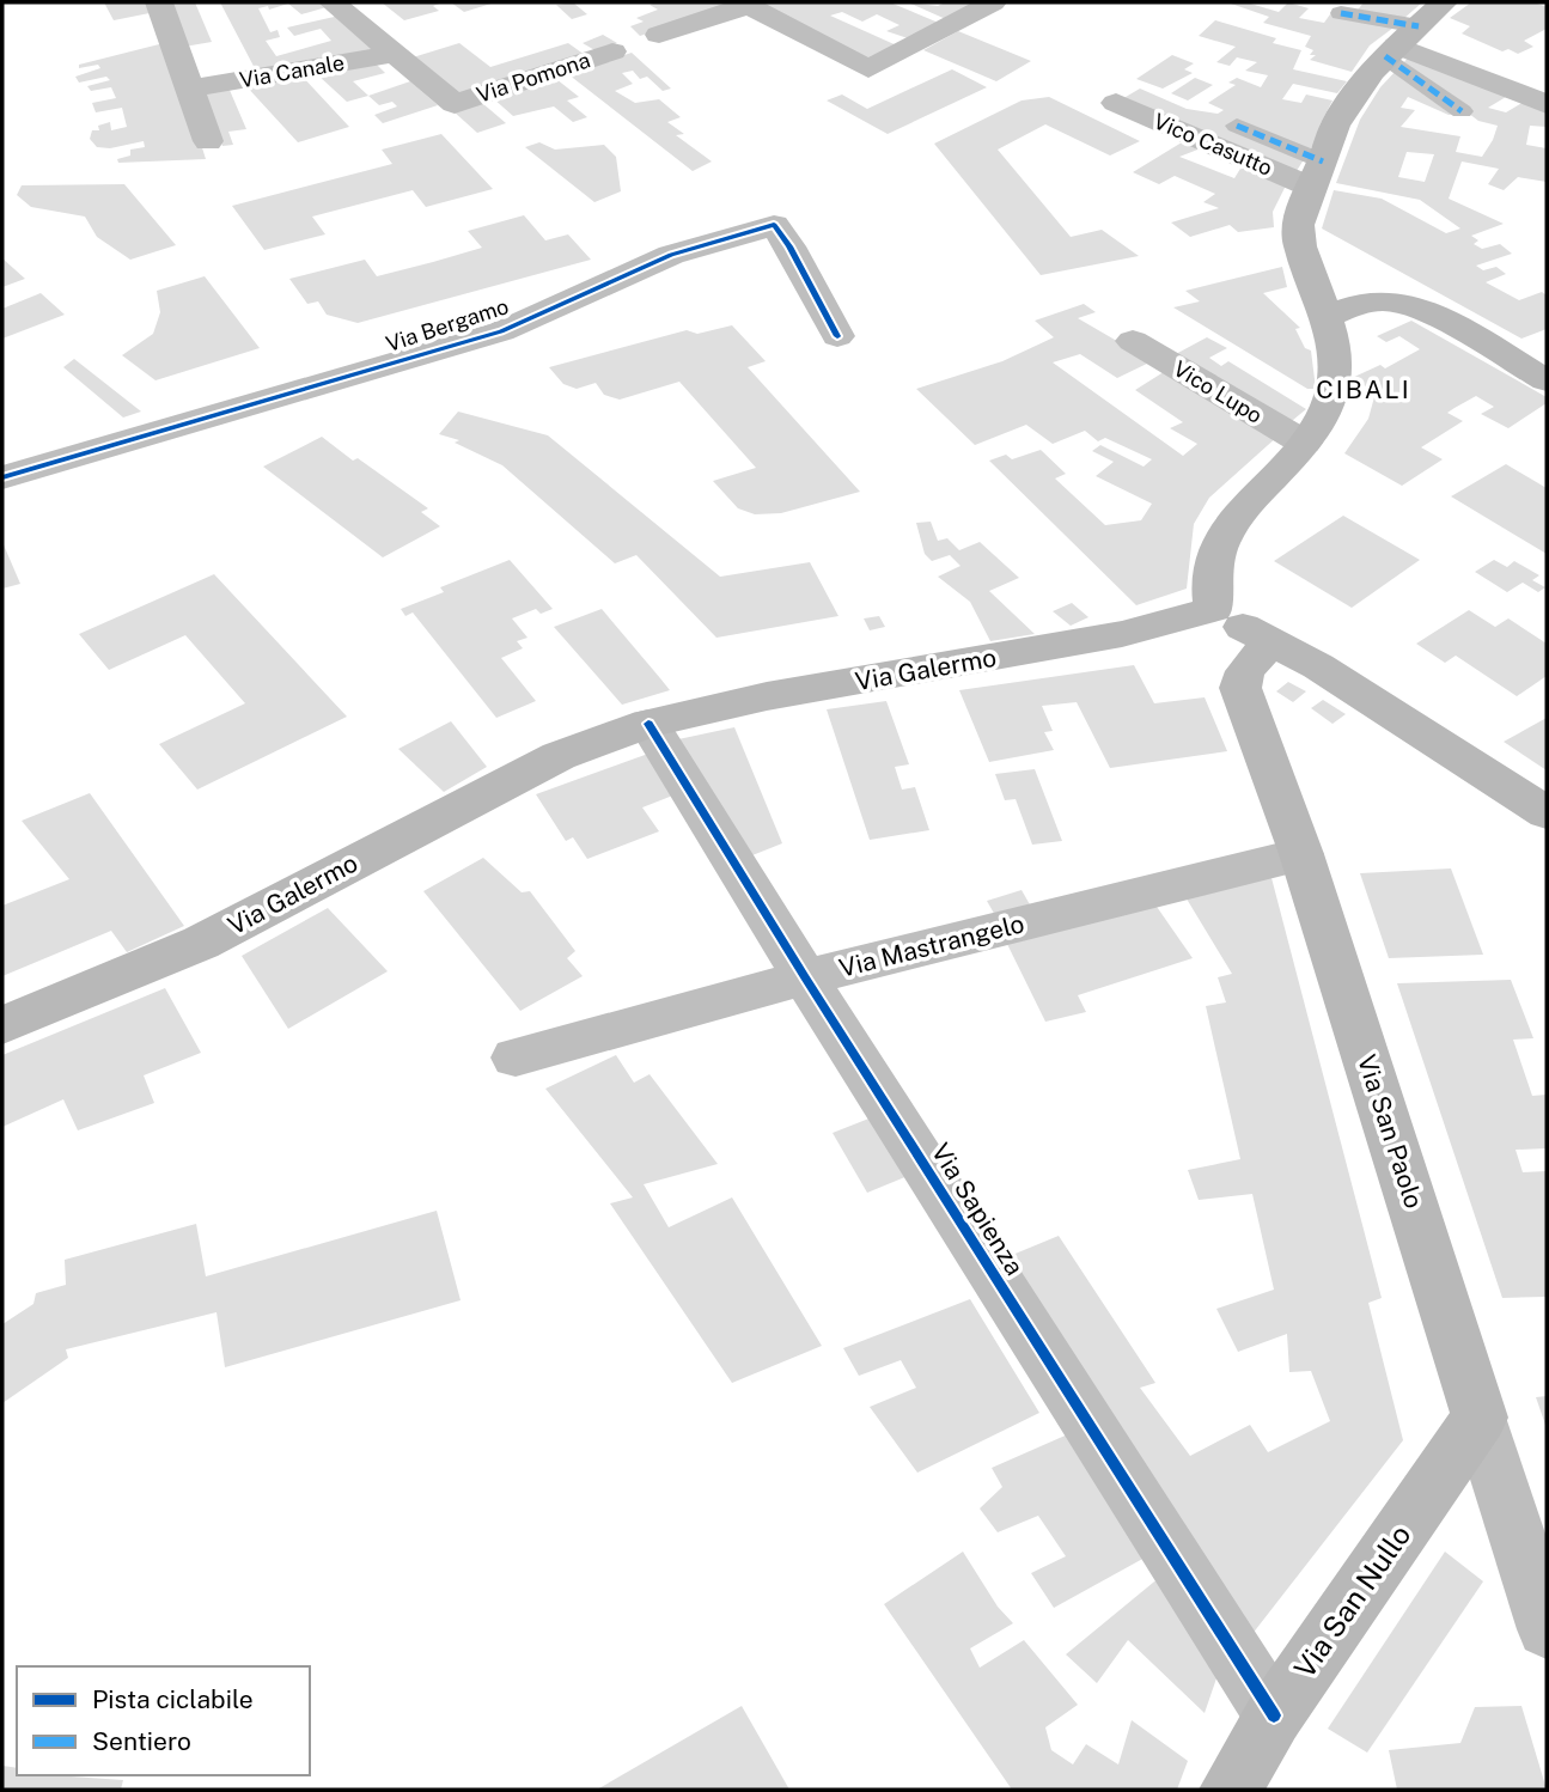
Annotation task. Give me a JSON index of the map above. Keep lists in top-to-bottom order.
{
  "streets": {
    "main road": ["Via Galermo", "Via San Paolo", "Via San Nullo"],
    "street": [
      "Via Canale",
      "Via Pomona",
      "Vico Casutto",
      "Via Bergamo",
      "Vico Lupo",
      "Via Mastrangelo",
      "Via Sapienza"
    ]
  },
  "crossings": [
    ["Via Canale", "Via Pomona"],
    ["Via Galermo", "Via Sapienza"],
    ["Via Mastrangelo", "Via San Paolo"],
    ["Via Mastrangelo", "Via Sapienza"],
    ["Via San Paolo", "Via San Nullo"],
    ["Via Sapienza", "Via San Nullo"]
  ],
  "districts": ["CIBALI"],
  "legend": ["Pista ciclabile", "Sentiero"]
}
